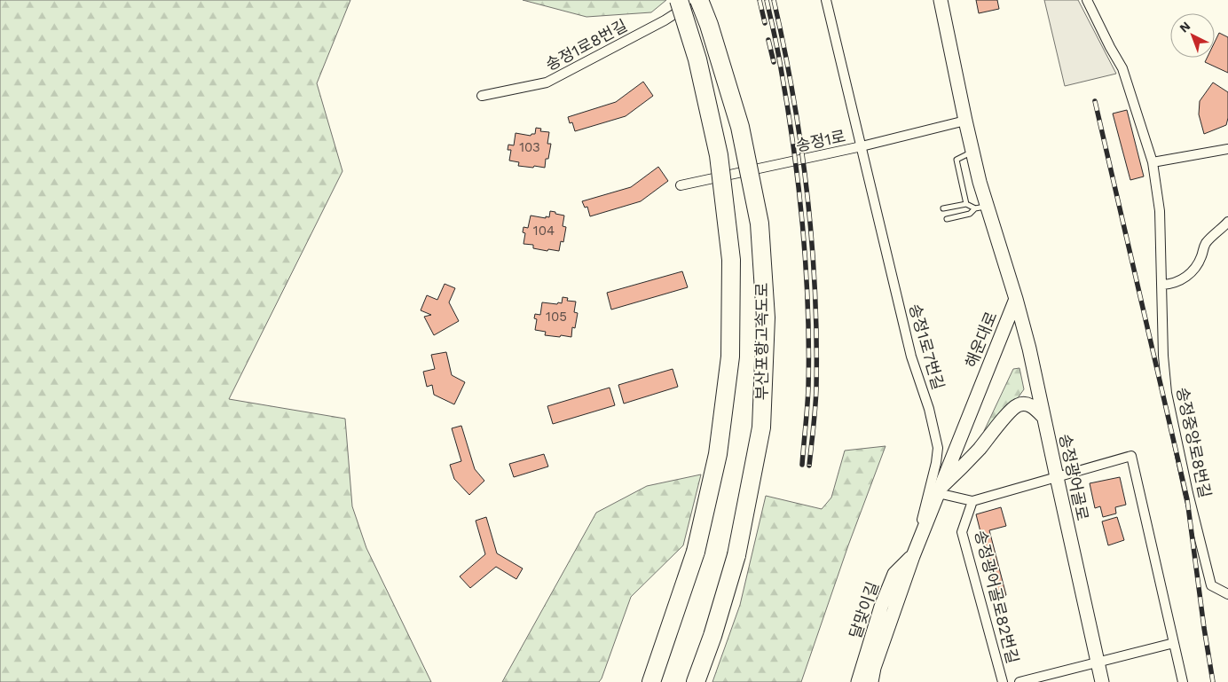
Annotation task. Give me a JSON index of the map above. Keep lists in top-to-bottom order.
{
  "streets": {
    "highway": ["부산포항고속도로"],
    "main road": ["해운대로", "송정광어골로", "달맞이길"],
    "street": [
      "송정1로8번길",
      "송정1로",
      "송정1로7번길",
      "송정중앙로8번길",
      "송정광어골로82번길"
    ]
  },
  "crossings": [
    ["송정1로8번길", "부산포항고속도로"],
    ["송정1로", "해운대로"],
    ["송정1로", "송정1로7번길"],
    ["해운대로", "송정1로7번길"],
    ["해운대로", "송정광어골로"],
    ["해운대로", "달맞이길"],
    ["송정1로7번길", "달맞이길"]
  ],
  "house_numbers": ["103", "104", "105"],
  "north": "top left"
}
